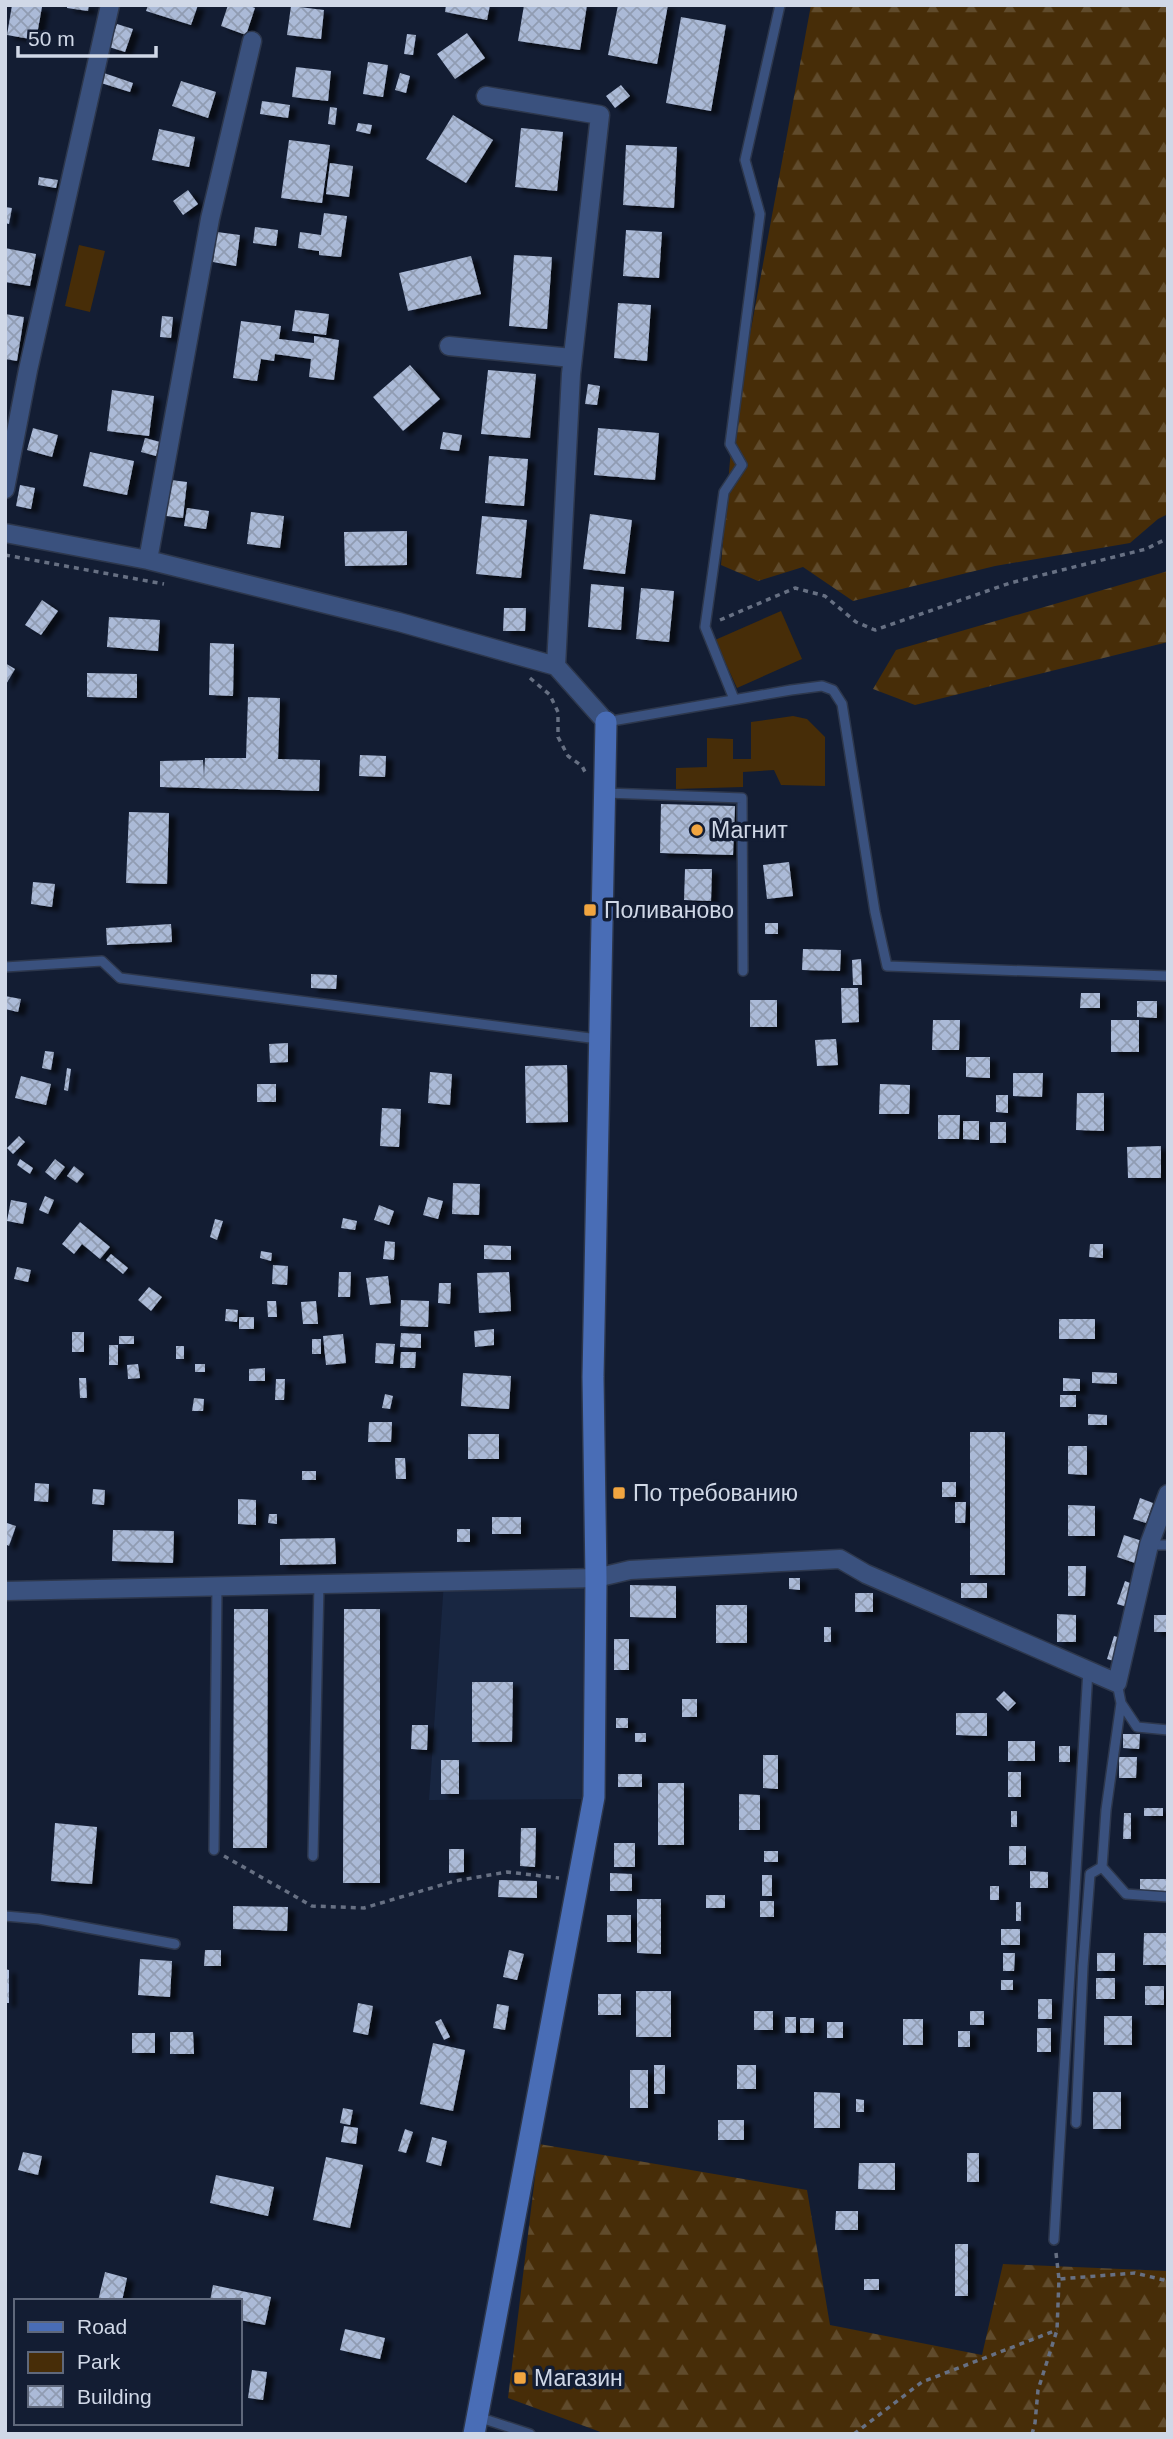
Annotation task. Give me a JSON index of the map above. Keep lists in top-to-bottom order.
{
  "places": {
    "other": ["Магнит"],
    "transit": ["Поливаново", "По требованию", "Магазин"]
  },
  "legend": ["Road", "Park", "Building"],
  "scale_bar": "50 m"
}
